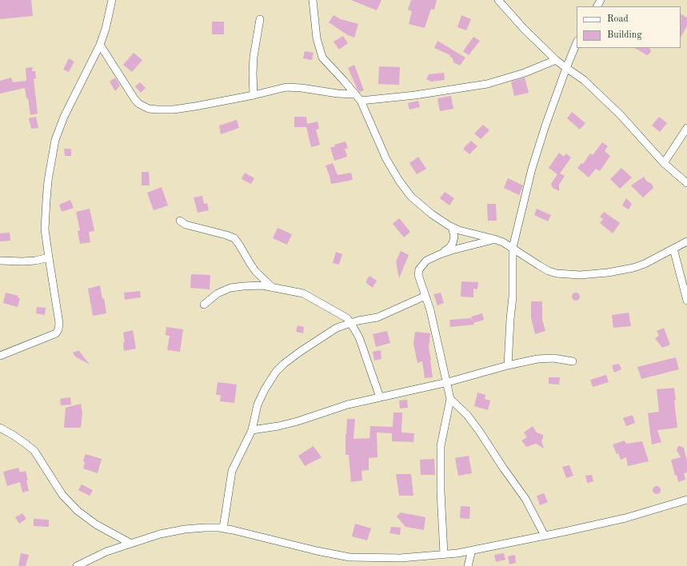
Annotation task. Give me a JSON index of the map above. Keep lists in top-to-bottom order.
{
  "legend": ["Road", "Building"]
}
